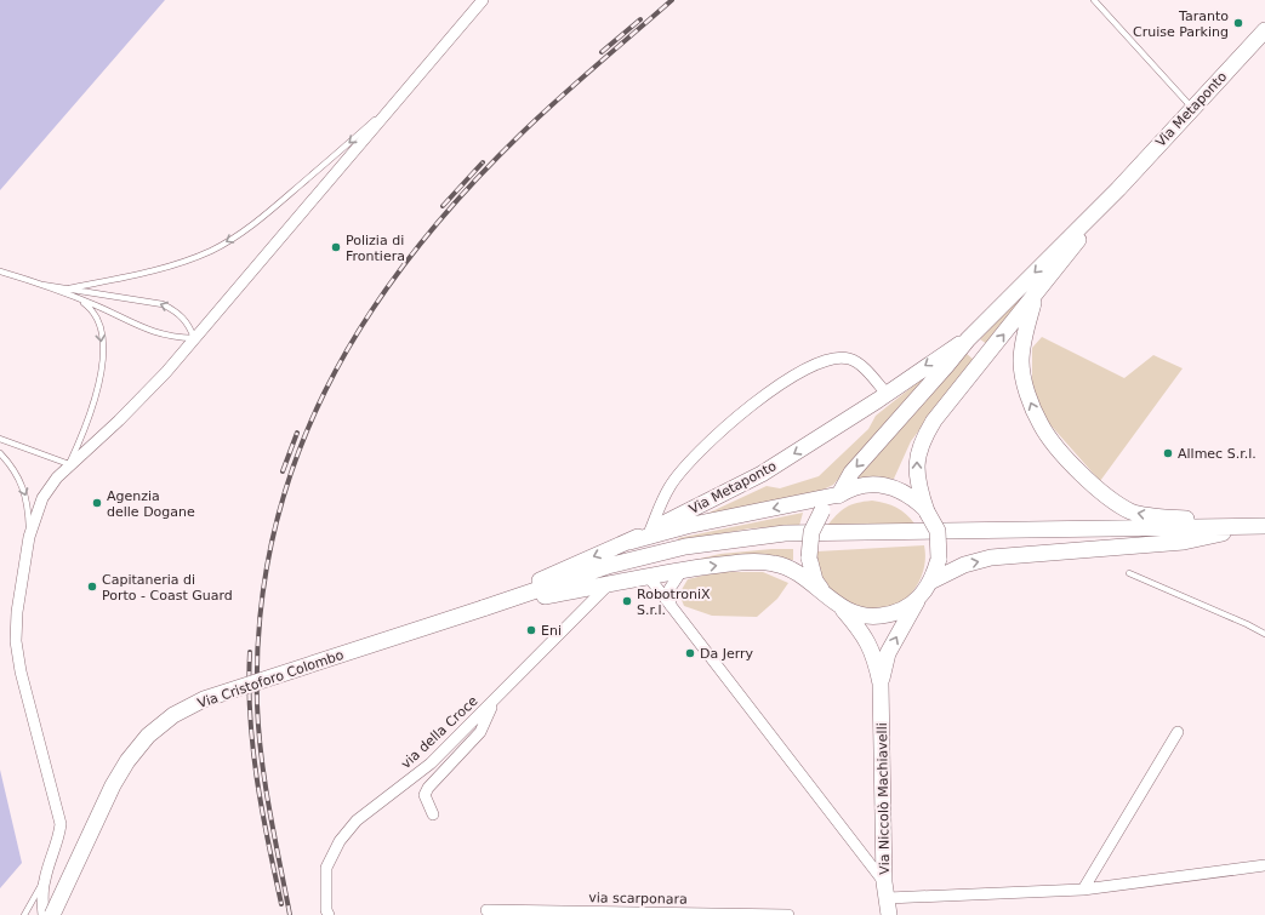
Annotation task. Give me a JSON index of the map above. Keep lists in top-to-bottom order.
{
  "streets": {
    "main road": ["Via Metaponto", "Via Cristoforo Colombo", "Via Niccolò Machiavelli"],
    "street": ["via della Croce", "via scarponara"]
  },
  "crossings": [
    ["Via Metaponto", "Via Cristoforo Colombo"]
  ],
  "places": [
    "Taranto Cruise Parking",
    "Polizia di Frontiera",
    "Allmec S.r.l.",
    "Agenzia delle Dogane",
    "Capitaneria di Porto - Coast Guard",
    "RobotroniX S.r.l.",
    "Eni",
    "Da Jerry"
  ]
}
